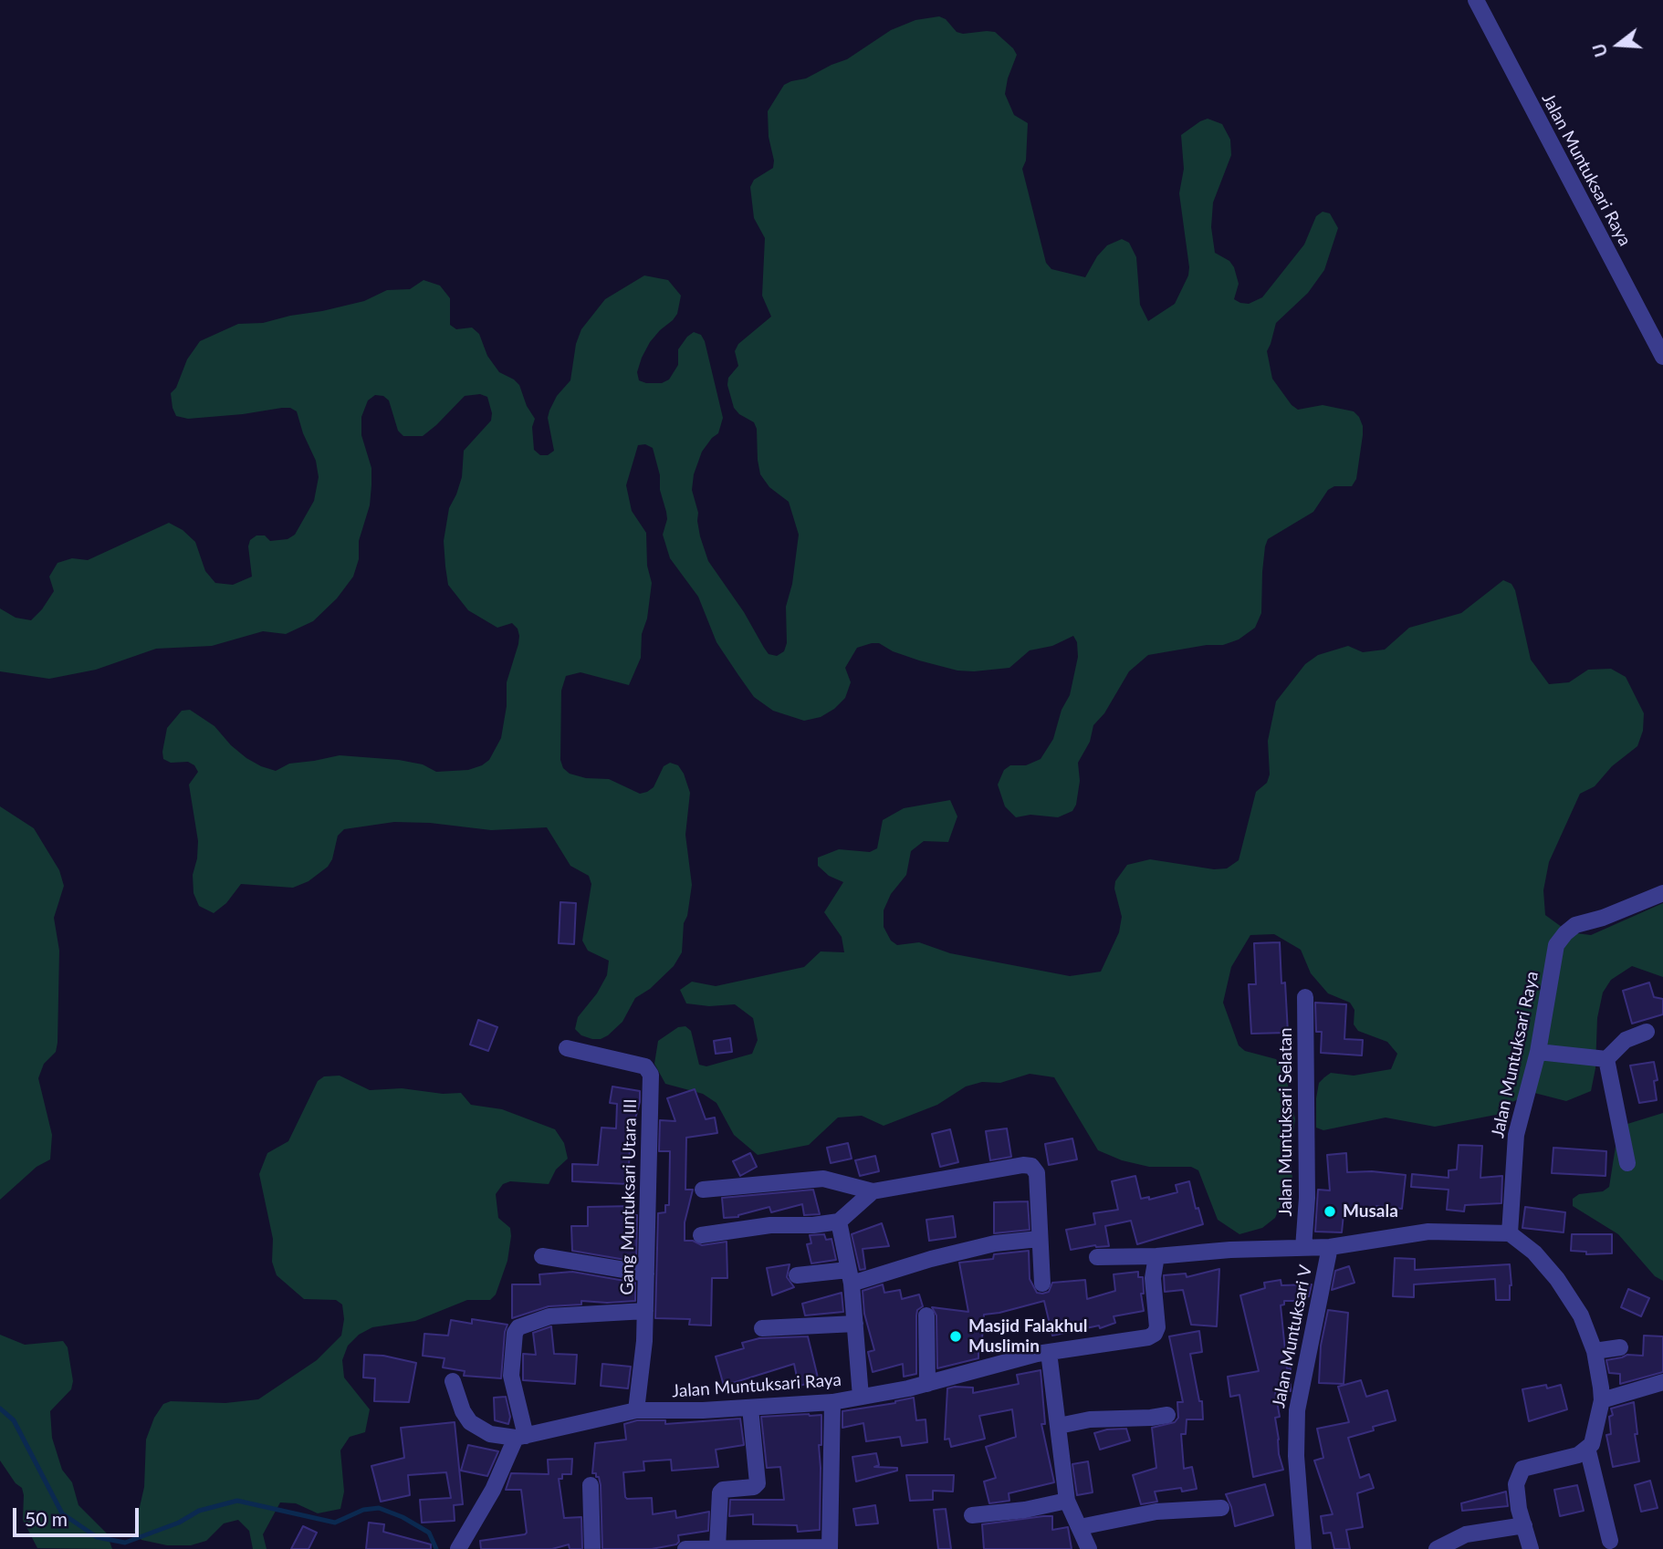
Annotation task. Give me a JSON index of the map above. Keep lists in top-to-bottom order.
{
  "streets": {
    "street": [
      "Jalan Muntuksari Raya",
      "Jalan Muntuksari Selatan",
      "Gang Muntuksari Utara III",
      "Jalan Muntuksari V"
    ]
  },
  "crossings": [
    ["Jalan Muntuksari Raya", "Gang Muntuksari Utara III"]
  ],
  "places": ["Musala", "Masjid Falakhul Muslimin"],
  "scale_bar": "50 m",
  "north": "left"
}
